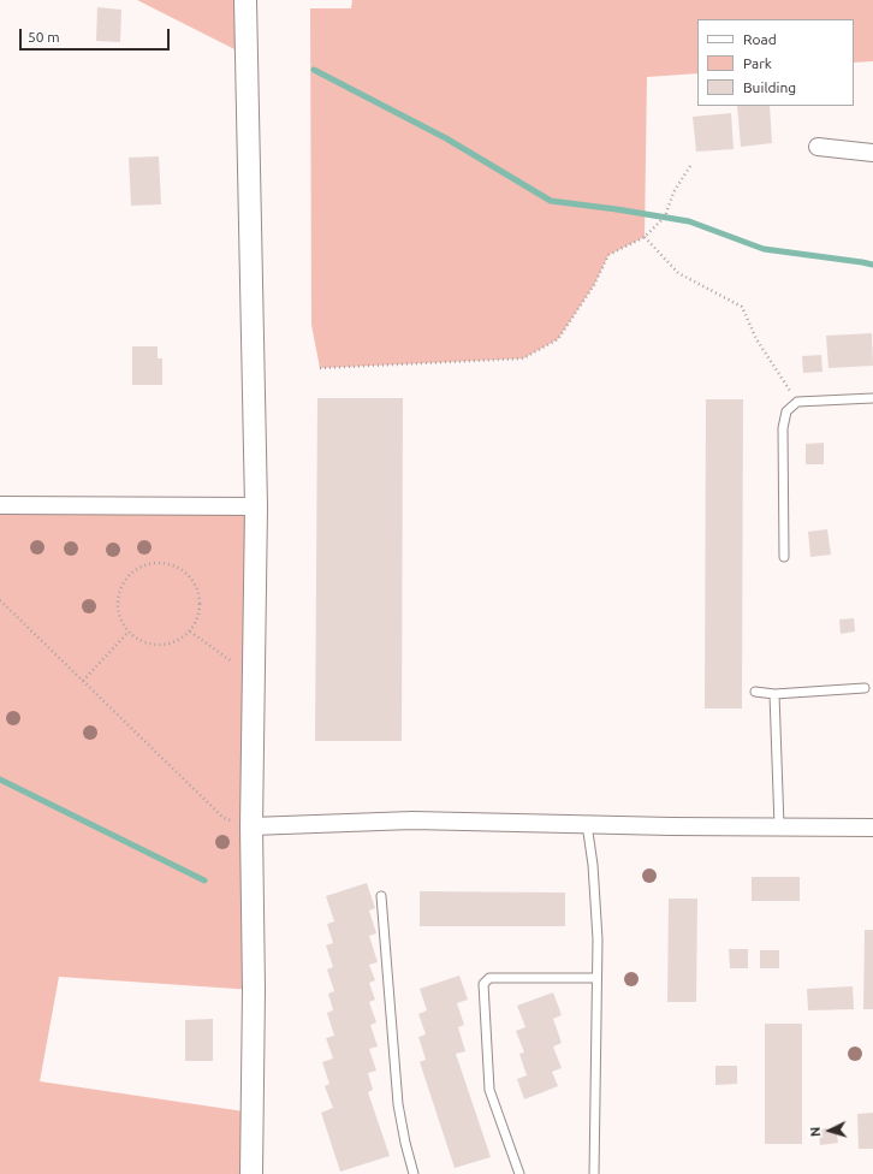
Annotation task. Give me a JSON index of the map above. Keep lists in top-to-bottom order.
{
  "legend": ["Road", "Park", "Building"],
  "scale_bar": "50 m",
  "north": "left"
}
